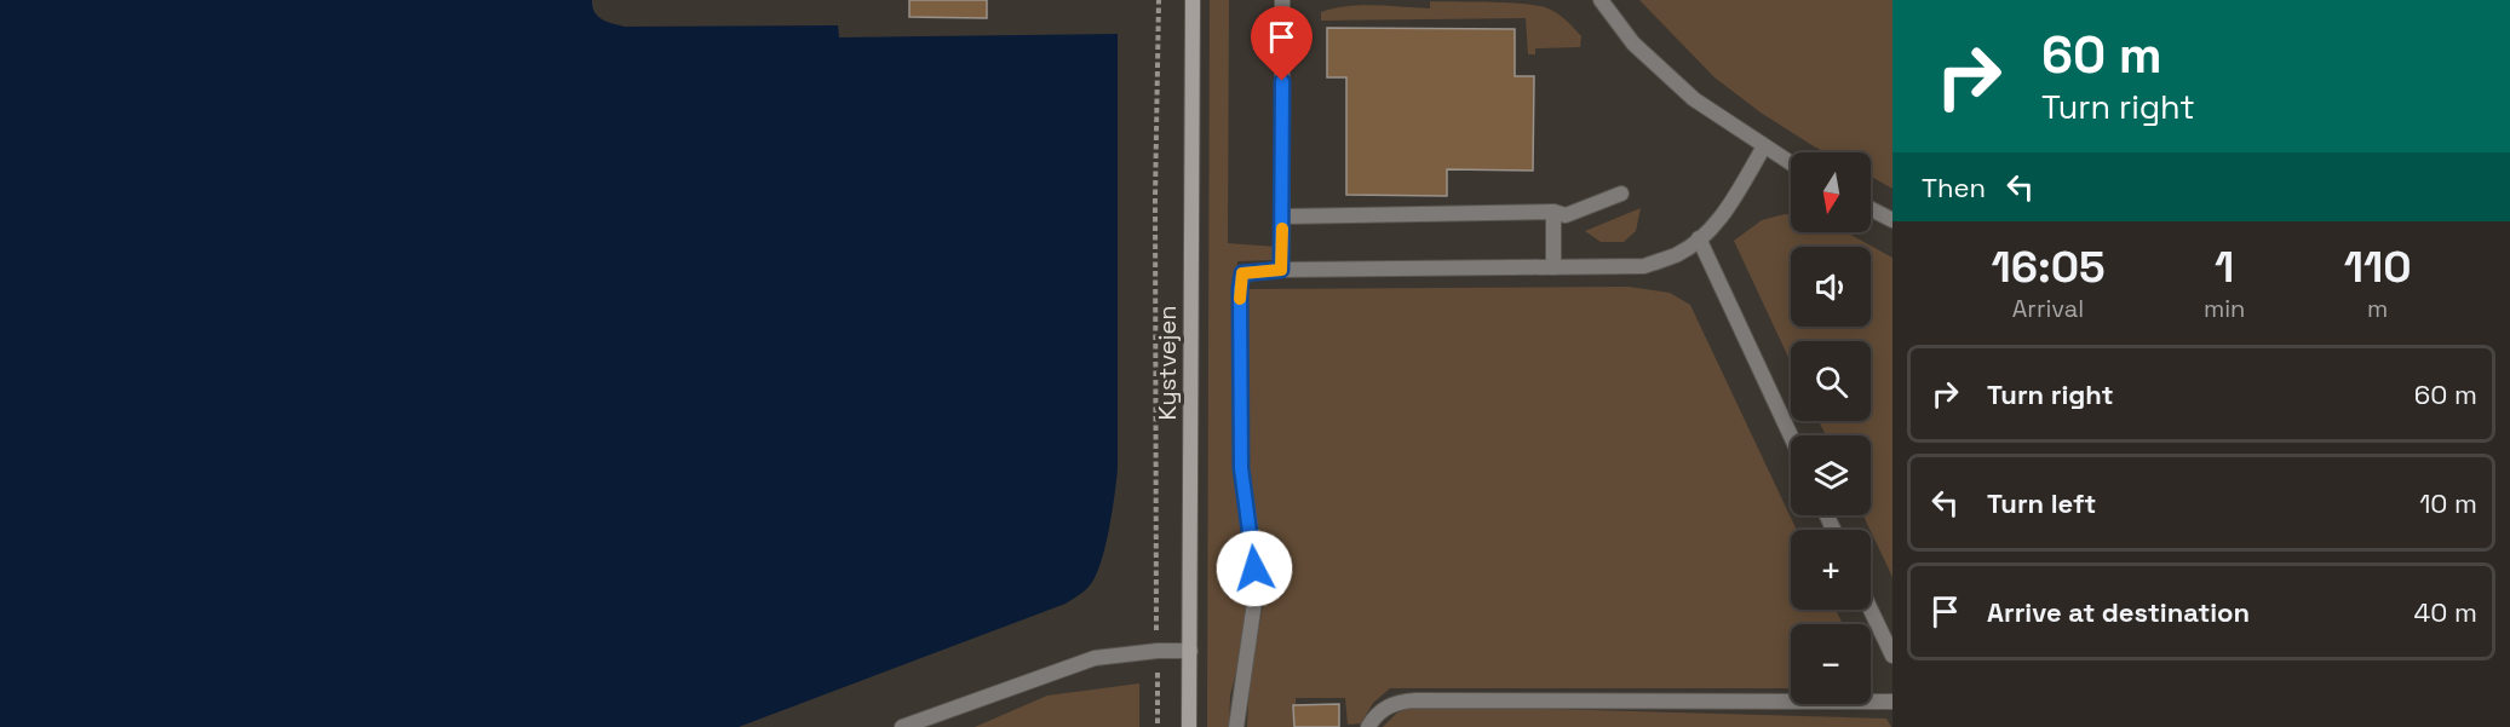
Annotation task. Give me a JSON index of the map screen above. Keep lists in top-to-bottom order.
{
  "streets": {
    "street": ["Kystvejen"]
  },
  "north": "bottom",
  "page": {
    "turn": ["60 m", "Turn right"],
    "map_buttons": ["+", "−"],
    "then": "Then",
    "eta": [
      "16:05",
      "Arrival",
      "1",
      "min",
      "110",
      "m"
    ],
    "list": [
      {
        "name": "Turn right",
        "value": "60 m"
      },
      {
        "name": "Turn left",
        "value": "10 m"
      },
      {
        "name": "Arrive at destination",
        "value": "40 m"
      }
    ]
  }
}
